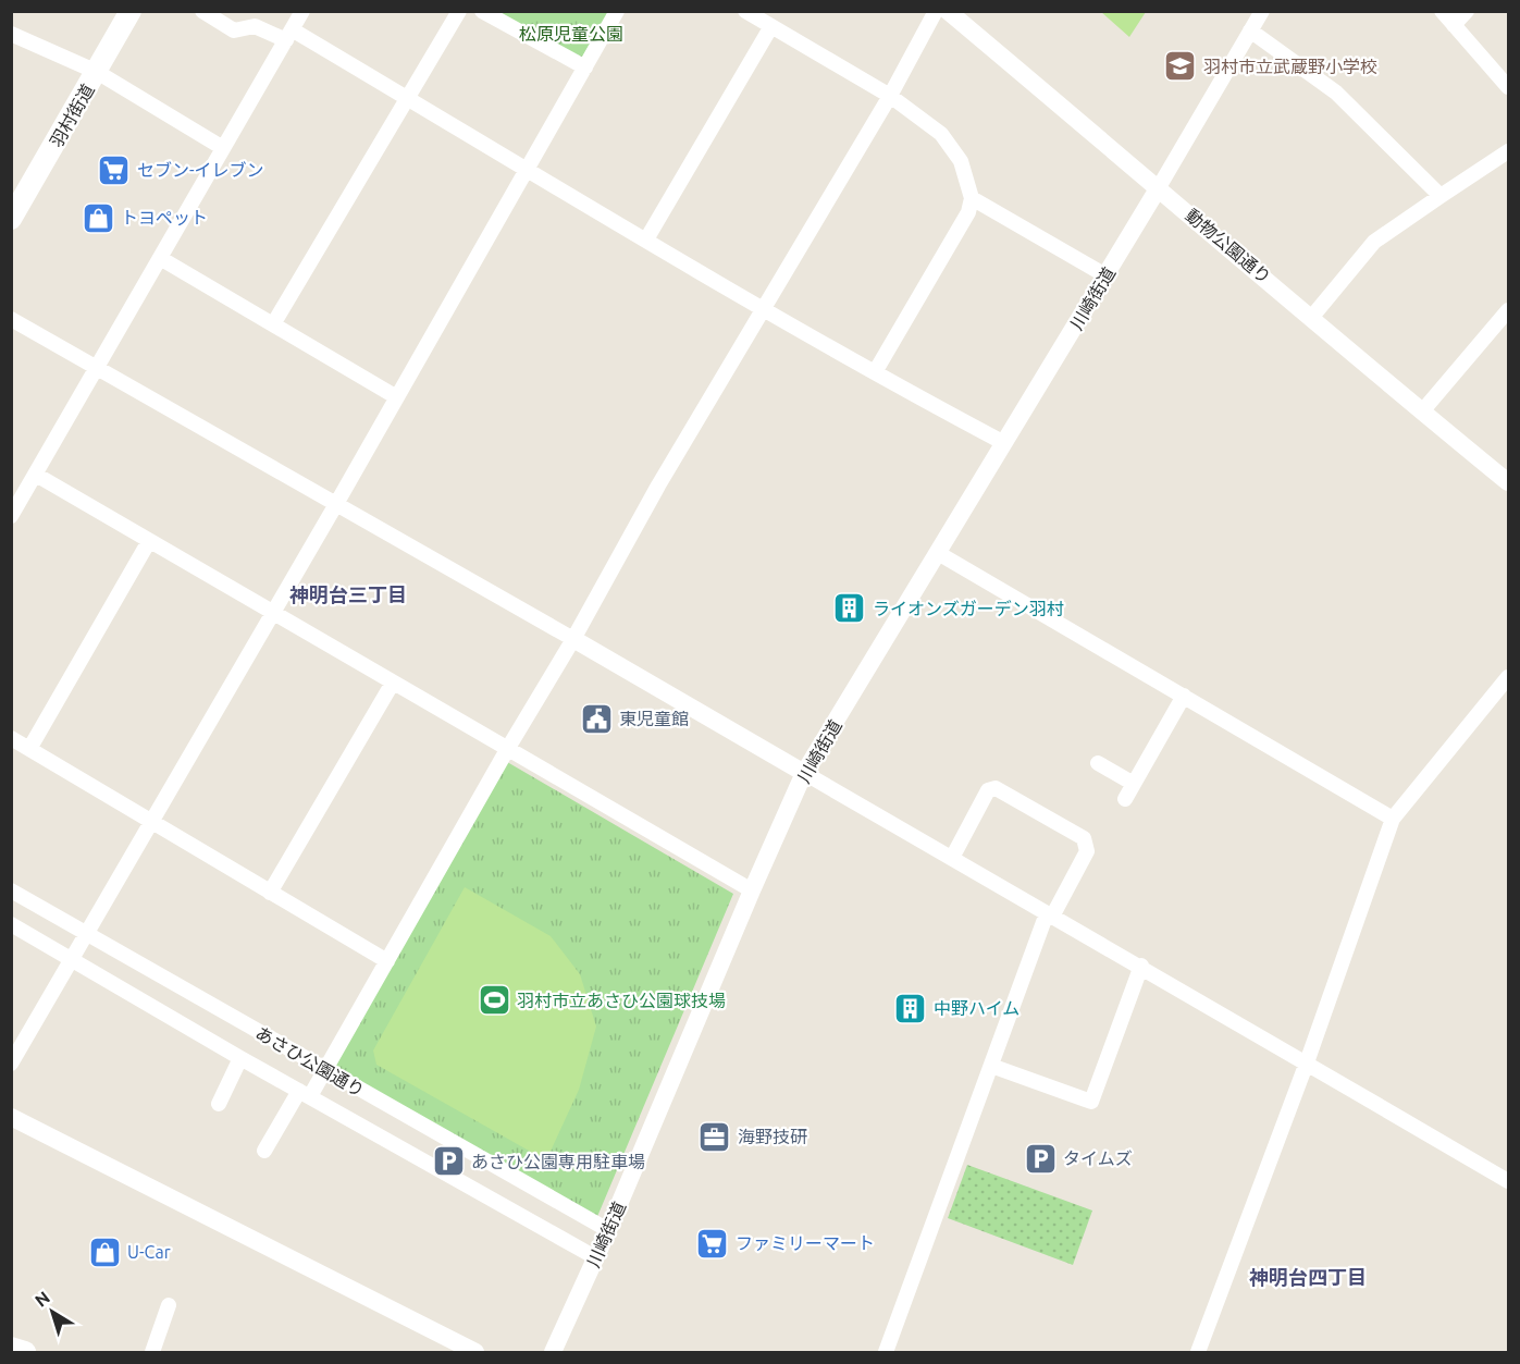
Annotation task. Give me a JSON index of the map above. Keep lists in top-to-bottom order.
{
  "streets": {
    "main road": ["羽村街道"],
    "street": ["動物公園通り", "川崎街道", "あさひ公園通り"]
  },
  "crossings": [
    ["動物公園通り", "川崎街道"],
    ["川崎街道", "あさひ公園通り"]
  ],
  "districts": ["神明台三丁目", "神明台四丁目"],
  "parks": ["松原児童公園"],
  "places": {
    "school or university": ["羽村市立武蔵野小学校"],
    "supermarket": ["セブン-イレブン", "ファミリーマート"],
    "shop": ["トヨペット", "U-Car"],
    "building": ["ライオンズガーデン羽村", "中野ハイム"],
    "public building": ["東児童館"],
    "sports": ["羽村市立あさひ公園球技場"],
    "office": ["海野技研"],
    "parking": ["タイムズ", "あさひ公園専用駐車場"]
  },
  "north": "top left"
}
